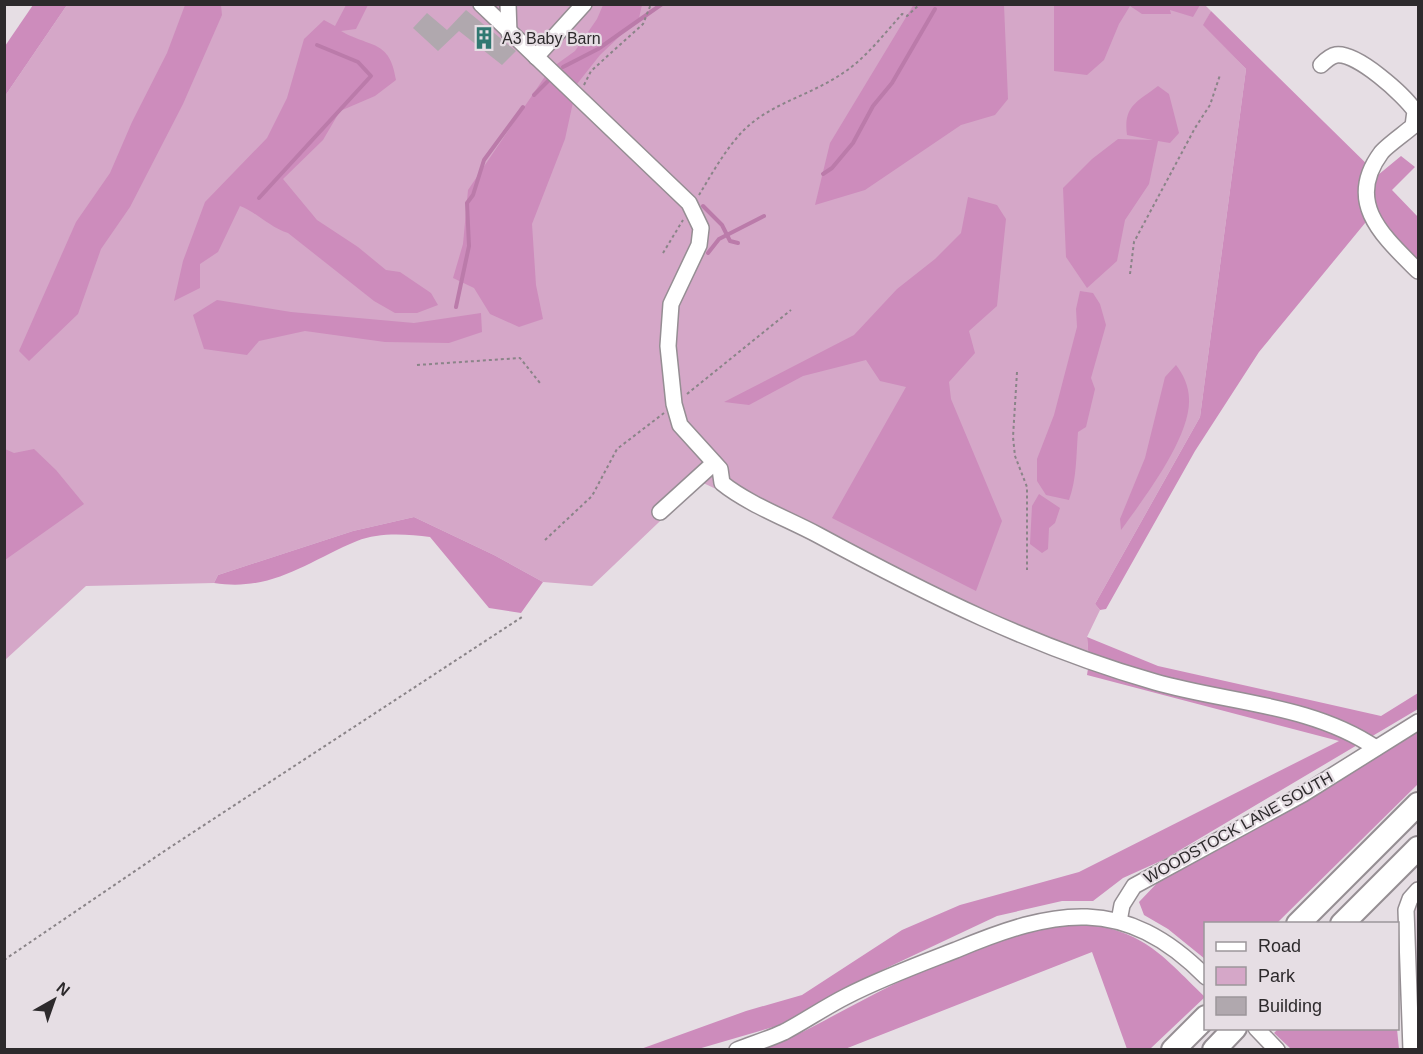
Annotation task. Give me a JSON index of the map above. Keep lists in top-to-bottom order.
{
  "streets": {
    "street": ["WOODSTOCK LANE SOUTH"]
  },
  "places": {
    "building": ["A3 Baby Barn"]
  },
  "legend": ["Road", "Park", "Building"],
  "north": "top right"
}
